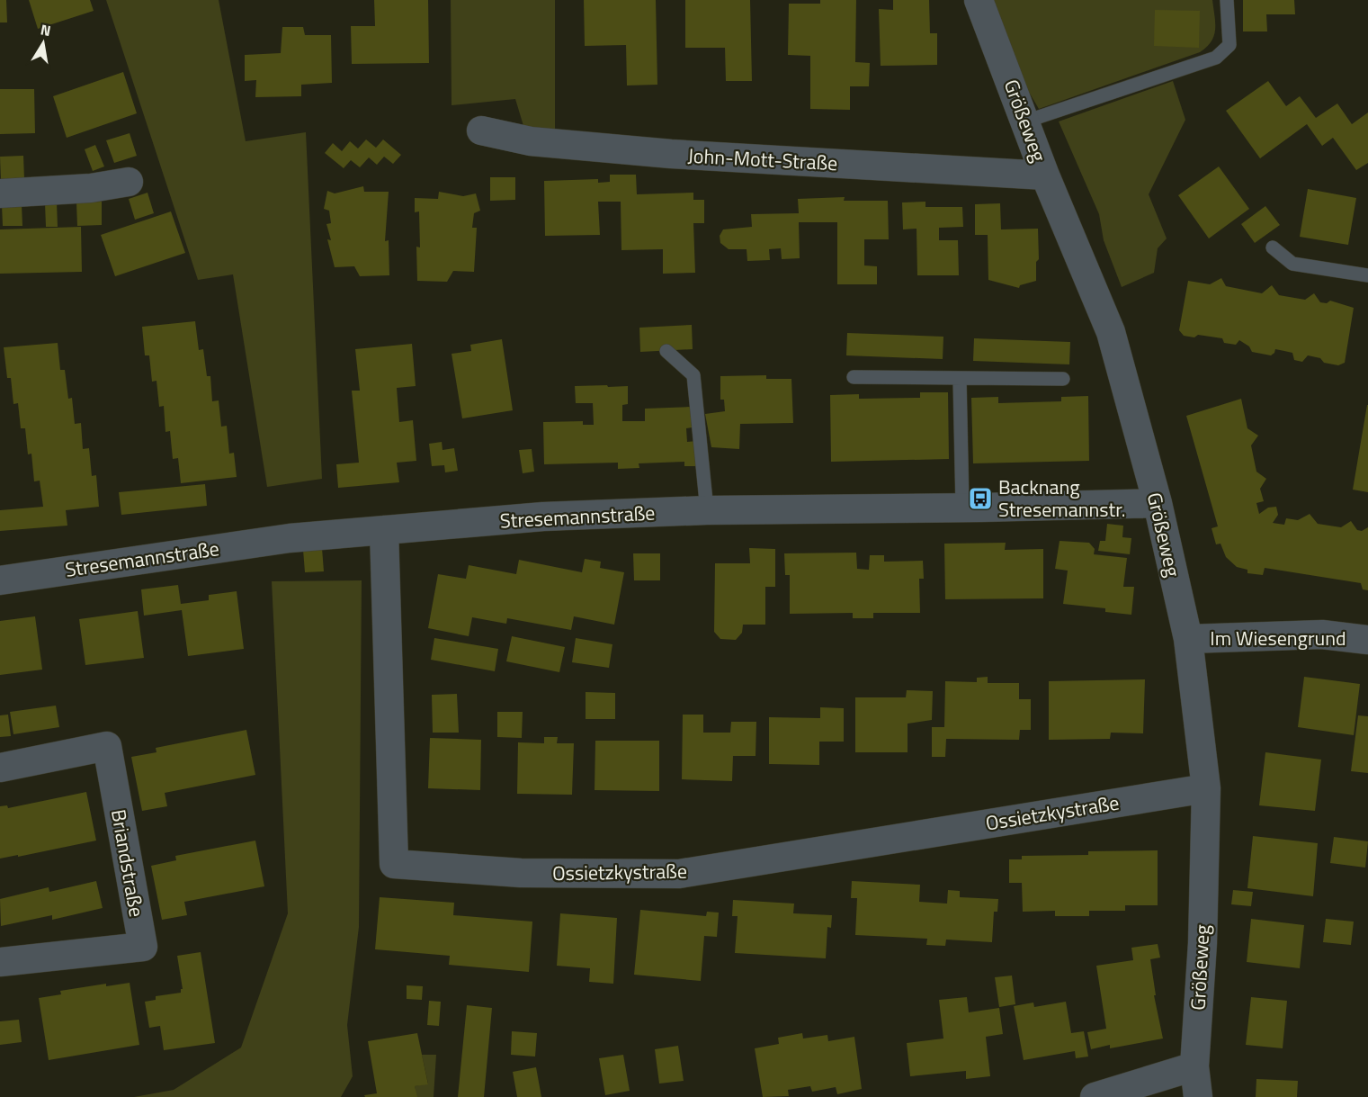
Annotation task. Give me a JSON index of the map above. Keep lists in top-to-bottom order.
{
  "streets": {
    "street": [
      "Größeweg",
      "John-Mott-Straße",
      "Stresemannstraße",
      "Im Wiesengrund",
      "Ossietzkystraße",
      "Briandstraße"
    ]
  },
  "crossings": [
    ["Größeweg", "John-Mott-Straße"],
    ["Größeweg", "Stresemannstraße"],
    ["Größeweg", "Im Wiesengrund"],
    ["Größeweg", "Ossietzkystraße"],
    ["Stresemannstraße", "Ossietzkystraße"]
  ],
  "places": {
    "bus stop": ["Backnang Stresemannstr."]
  },
  "north": "top"
}
